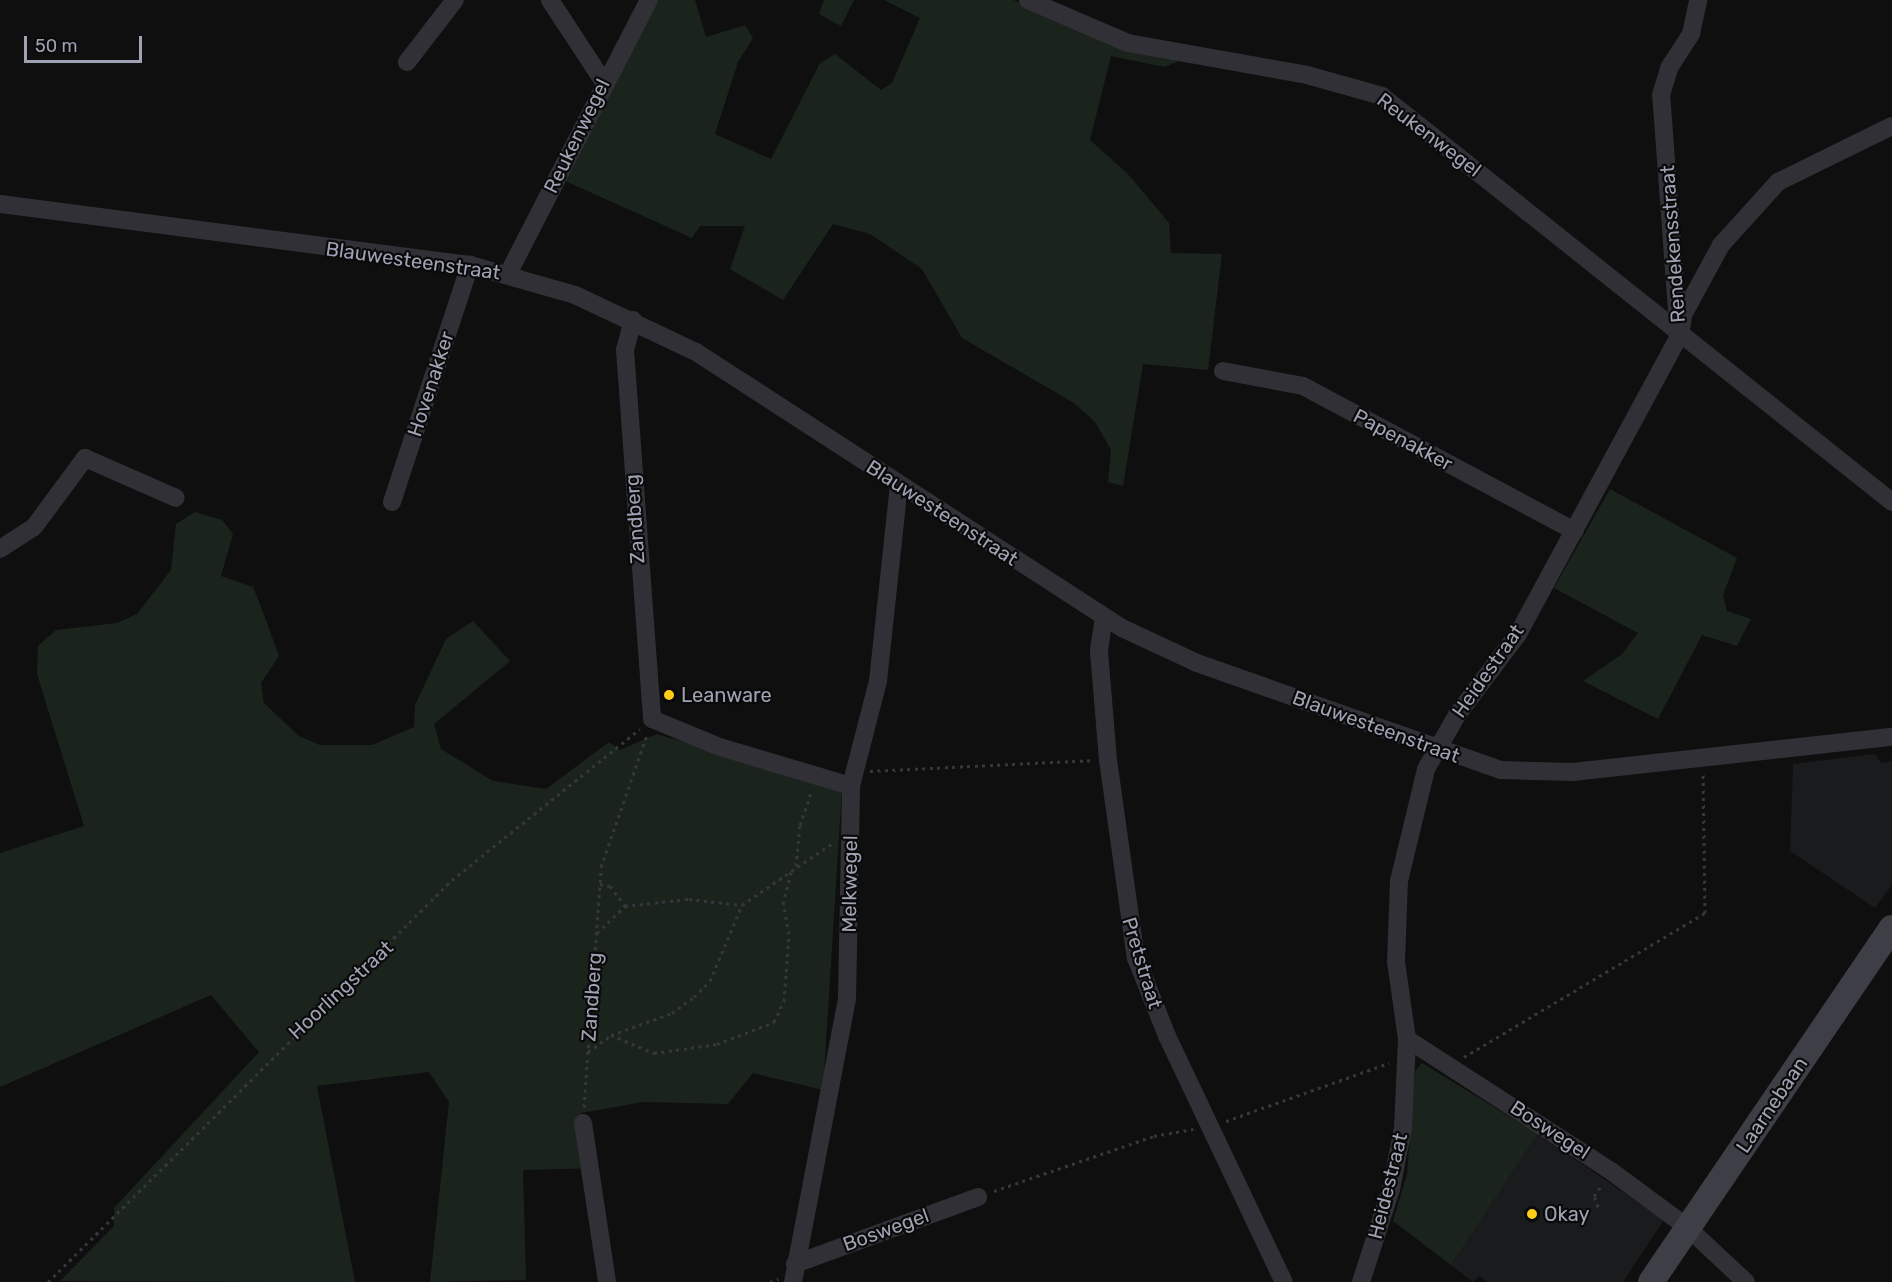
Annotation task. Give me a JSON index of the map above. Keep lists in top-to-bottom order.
{
  "streets": {
    "street": [
      "Reukenwegel",
      "Rendekensstraat",
      "Blauwesteenstraat",
      "Hovenakker",
      "Papenakker",
      "Zandberg",
      "Heidestraat",
      "Melkwegel",
      "Pretstraat",
      "Laarnebaan",
      "Boswegel"
    ],
    "path": ["Hoorlingstraat"]
  },
  "crossings": [
    ["Reukenwegel", "Rendekensstraat"],
    ["Reukenwegel", "Blauwesteenstraat"],
    ["Reukenwegel", "Heidestraat"],
    ["Rendekensstraat", "Heidestraat"],
    ["Blauwesteenstraat", "Hovenakker"],
    ["Blauwesteenstraat", "Zandberg"],
    ["Blauwesteenstraat", "Heidestraat"],
    ["Blauwesteenstraat", "Melkwegel"],
    ["Blauwesteenstraat", "Pretstraat"],
    ["Papenakker", "Heidestraat"],
    ["Zandberg", "Hoorlingstraat"],
    ["Heidestraat", "Boswegel"],
    ["Melkwegel", "Boswegel"],
    ["Laarnebaan", "Boswegel"]
  ],
  "places": ["Leanware", "Okay"],
  "scale_bar": "50 m"
}
